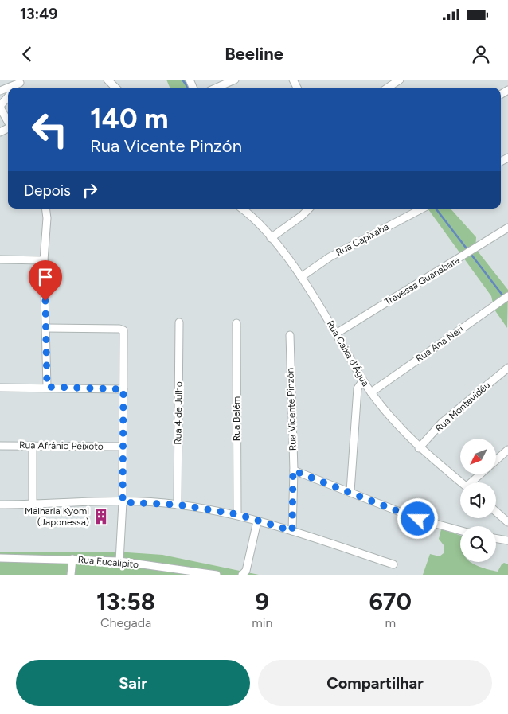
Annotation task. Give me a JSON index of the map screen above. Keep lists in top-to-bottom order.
{
  "streets": {
    "street": [
      "Rua Capixaba",
      "Travessa Guanabara",
      "Rua Ana Neri",
      "Rua Caixa d'Água",
      "Rua Montevidéu",
      "Rua Vicente Pinzón",
      "Rua 4 de Julho",
      "Rua Belém",
      "Rua Afrânio Peixoto",
      "Rua Eucalipito"
    ]
  },
  "crossings": [
    ["Rua Capixaba", "Rua Caixa d'Água"],
    ["Travessa Guanabara", "Rua Caixa d'Água"],
    ["Rua Ana Neri", "Rua Caixa d'Água"],
    ["Rua Caixa d'Água", "Rua Montevidéu"]
  ],
  "places": {
    "building": ["Malharia Kyomi (Japonessa)"]
  },
  "north": "bottom left",
  "page": {
    "status": "13:49",
    "header": "Beeline",
    "turn": ["140 m", "Rua Vicente Pinzón"],
    "then": "Depois",
    "eta": [
      "13:58",
      "Chegada",
      "9",
      "min",
      "670",
      "m"
    ],
    "buttons": ["Sair", "Compartilhar"]
  }
}
